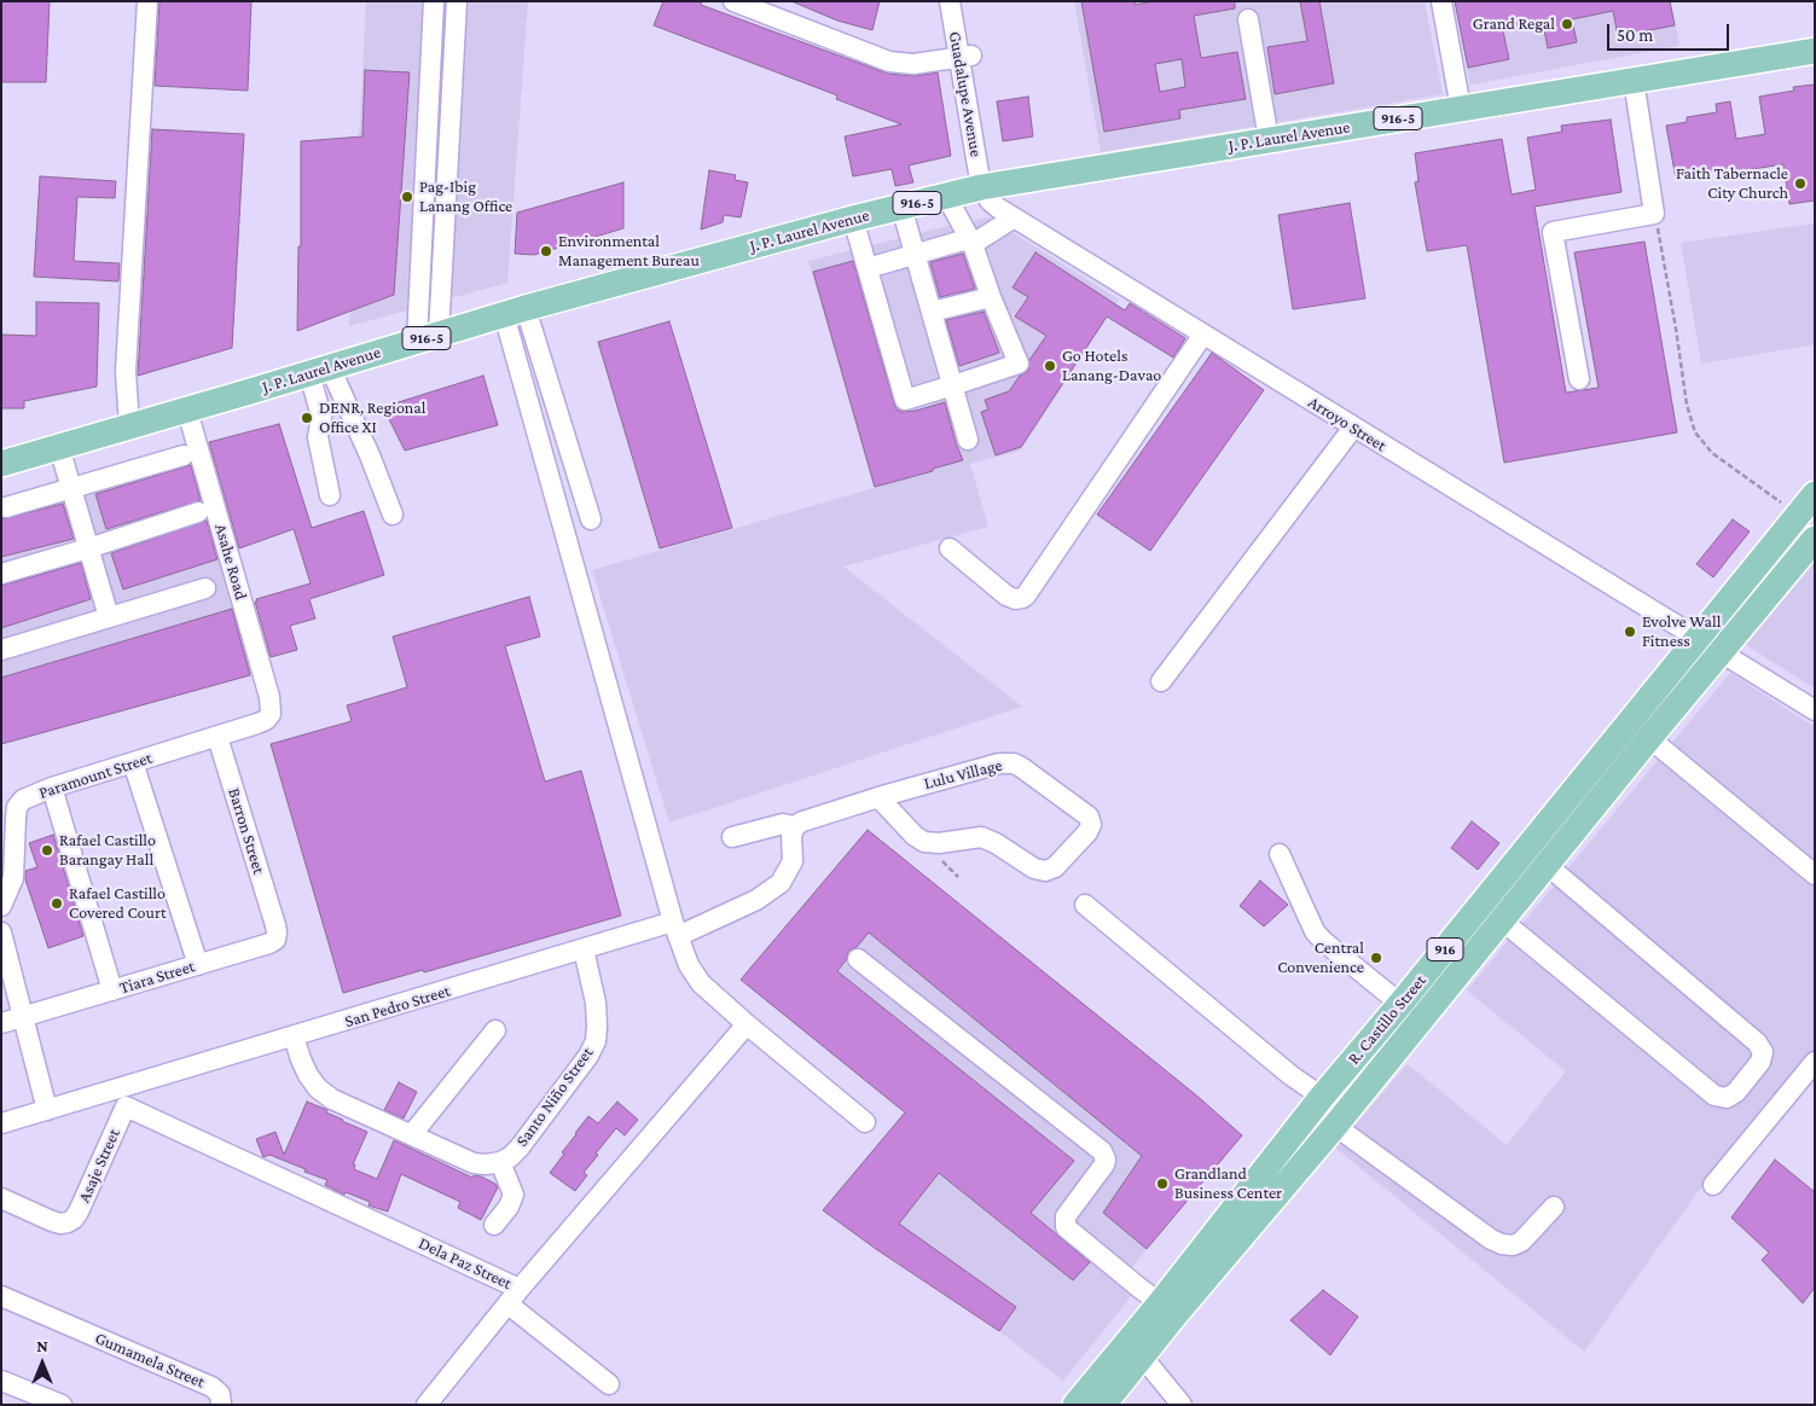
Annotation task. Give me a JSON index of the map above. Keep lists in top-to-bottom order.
{
  "streets": {
    "main road": [
      "916-5",
      "J. P. Laurel Avenue",
      "916",
      "R. Castillo Street"
    ],
    "street": [
      "Guadalupe Avenue",
      "Arroyo Street",
      "Asahe Road",
      "Lulu Village",
      "Paramount Street",
      "Barron Street",
      "Tiara Street",
      "San Pedro Street",
      "Santo Niño Street",
      "Asaje Street",
      "Dela Paz Street",
      "Gumamela Street"
    ]
  },
  "crossings": [
    ["Guadalupe Avenue", "J. P. Laurel Avenue"],
    ["Guadalupe Avenue", "Arroyo Street"],
    ["J. P. Laurel Avenue", "Arroyo Street"],
    ["J. P. Laurel Avenue", "Asahe Road"],
    ["Arroyo Street", "R. Castillo Street"],
    ["Asahe Road", "Paramount Street"],
    ["Paramount Street", "Barron Street"],
    ["Barron Street", "Tiara Street"],
    ["San Pedro Street", "Santo Niño Street"],
    ["San Pedro Street", "Asaje Street"],
    ["San Pedro Street", "Dela Paz Street"],
    ["Asaje Street", "Dela Paz Street"]
  ],
  "places": [
    "Grand Regal",
    "Faith Tabernacle City Church",
    "Pag-Ibig Lanang Office",
    "Environmental Management Bureau",
    "Go Hotels Lanang-Davao",
    "DENR, Regional Office XI",
    "Evolve Wall Fitness",
    "Rafael Castillo Barangay Hall",
    "Rafael Castillo Covered Court",
    "Central Convenience",
    "Grandland Business Center"
  ],
  "scale_bar": "50 m",
  "north": "top"
}
